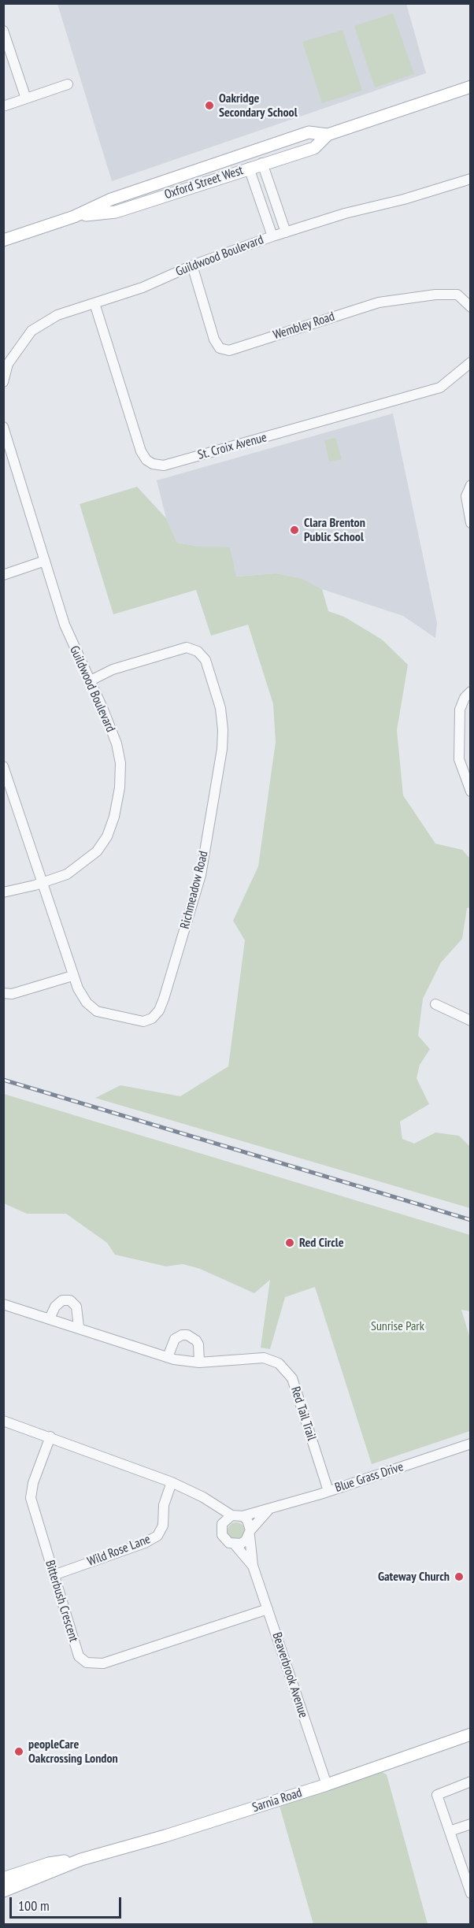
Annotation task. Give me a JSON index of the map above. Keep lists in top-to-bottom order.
{
  "streets": {
    "main road": ["Oxford Street West", "Sarnia Road"],
    "street": [
      "Guildwood Boulevard",
      "Wembley Road",
      "St. Croix Avenue",
      "Richmeadow Road",
      "Red Tail Trail",
      "Blue Grass Drive",
      "Wild Rose Lane",
      "Bitterbush Crescent",
      "Beaverbrook Avenue"
    ]
  },
  "crossings": [
    ["Guildwood Boulevard", "Wembley Road"],
    ["Guildwood Boulevard", "St. Croix Avenue"],
    ["Guildwood Boulevard", "Richmeadow Road"],
    ["Red Tail Trail", "Blue Grass Drive"],
    ["Blue Grass Drive", "Beaverbrook Avenue"],
    ["Wild Rose Lane", "Bitterbush Crescent"],
    ["Bitterbush Crescent", "Beaverbrook Avenue"],
    ["Beaverbrook Avenue", "Sarnia Road"]
  ],
  "parks": ["Sunrise Park"],
  "places": [
    "Oakridge Secondary School",
    "Clara Brenton Public School",
    "Red Circle",
    "Gateway Church",
    "peopleCare Oakcrossing London"
  ],
  "scale_bar": "100 m"
}
